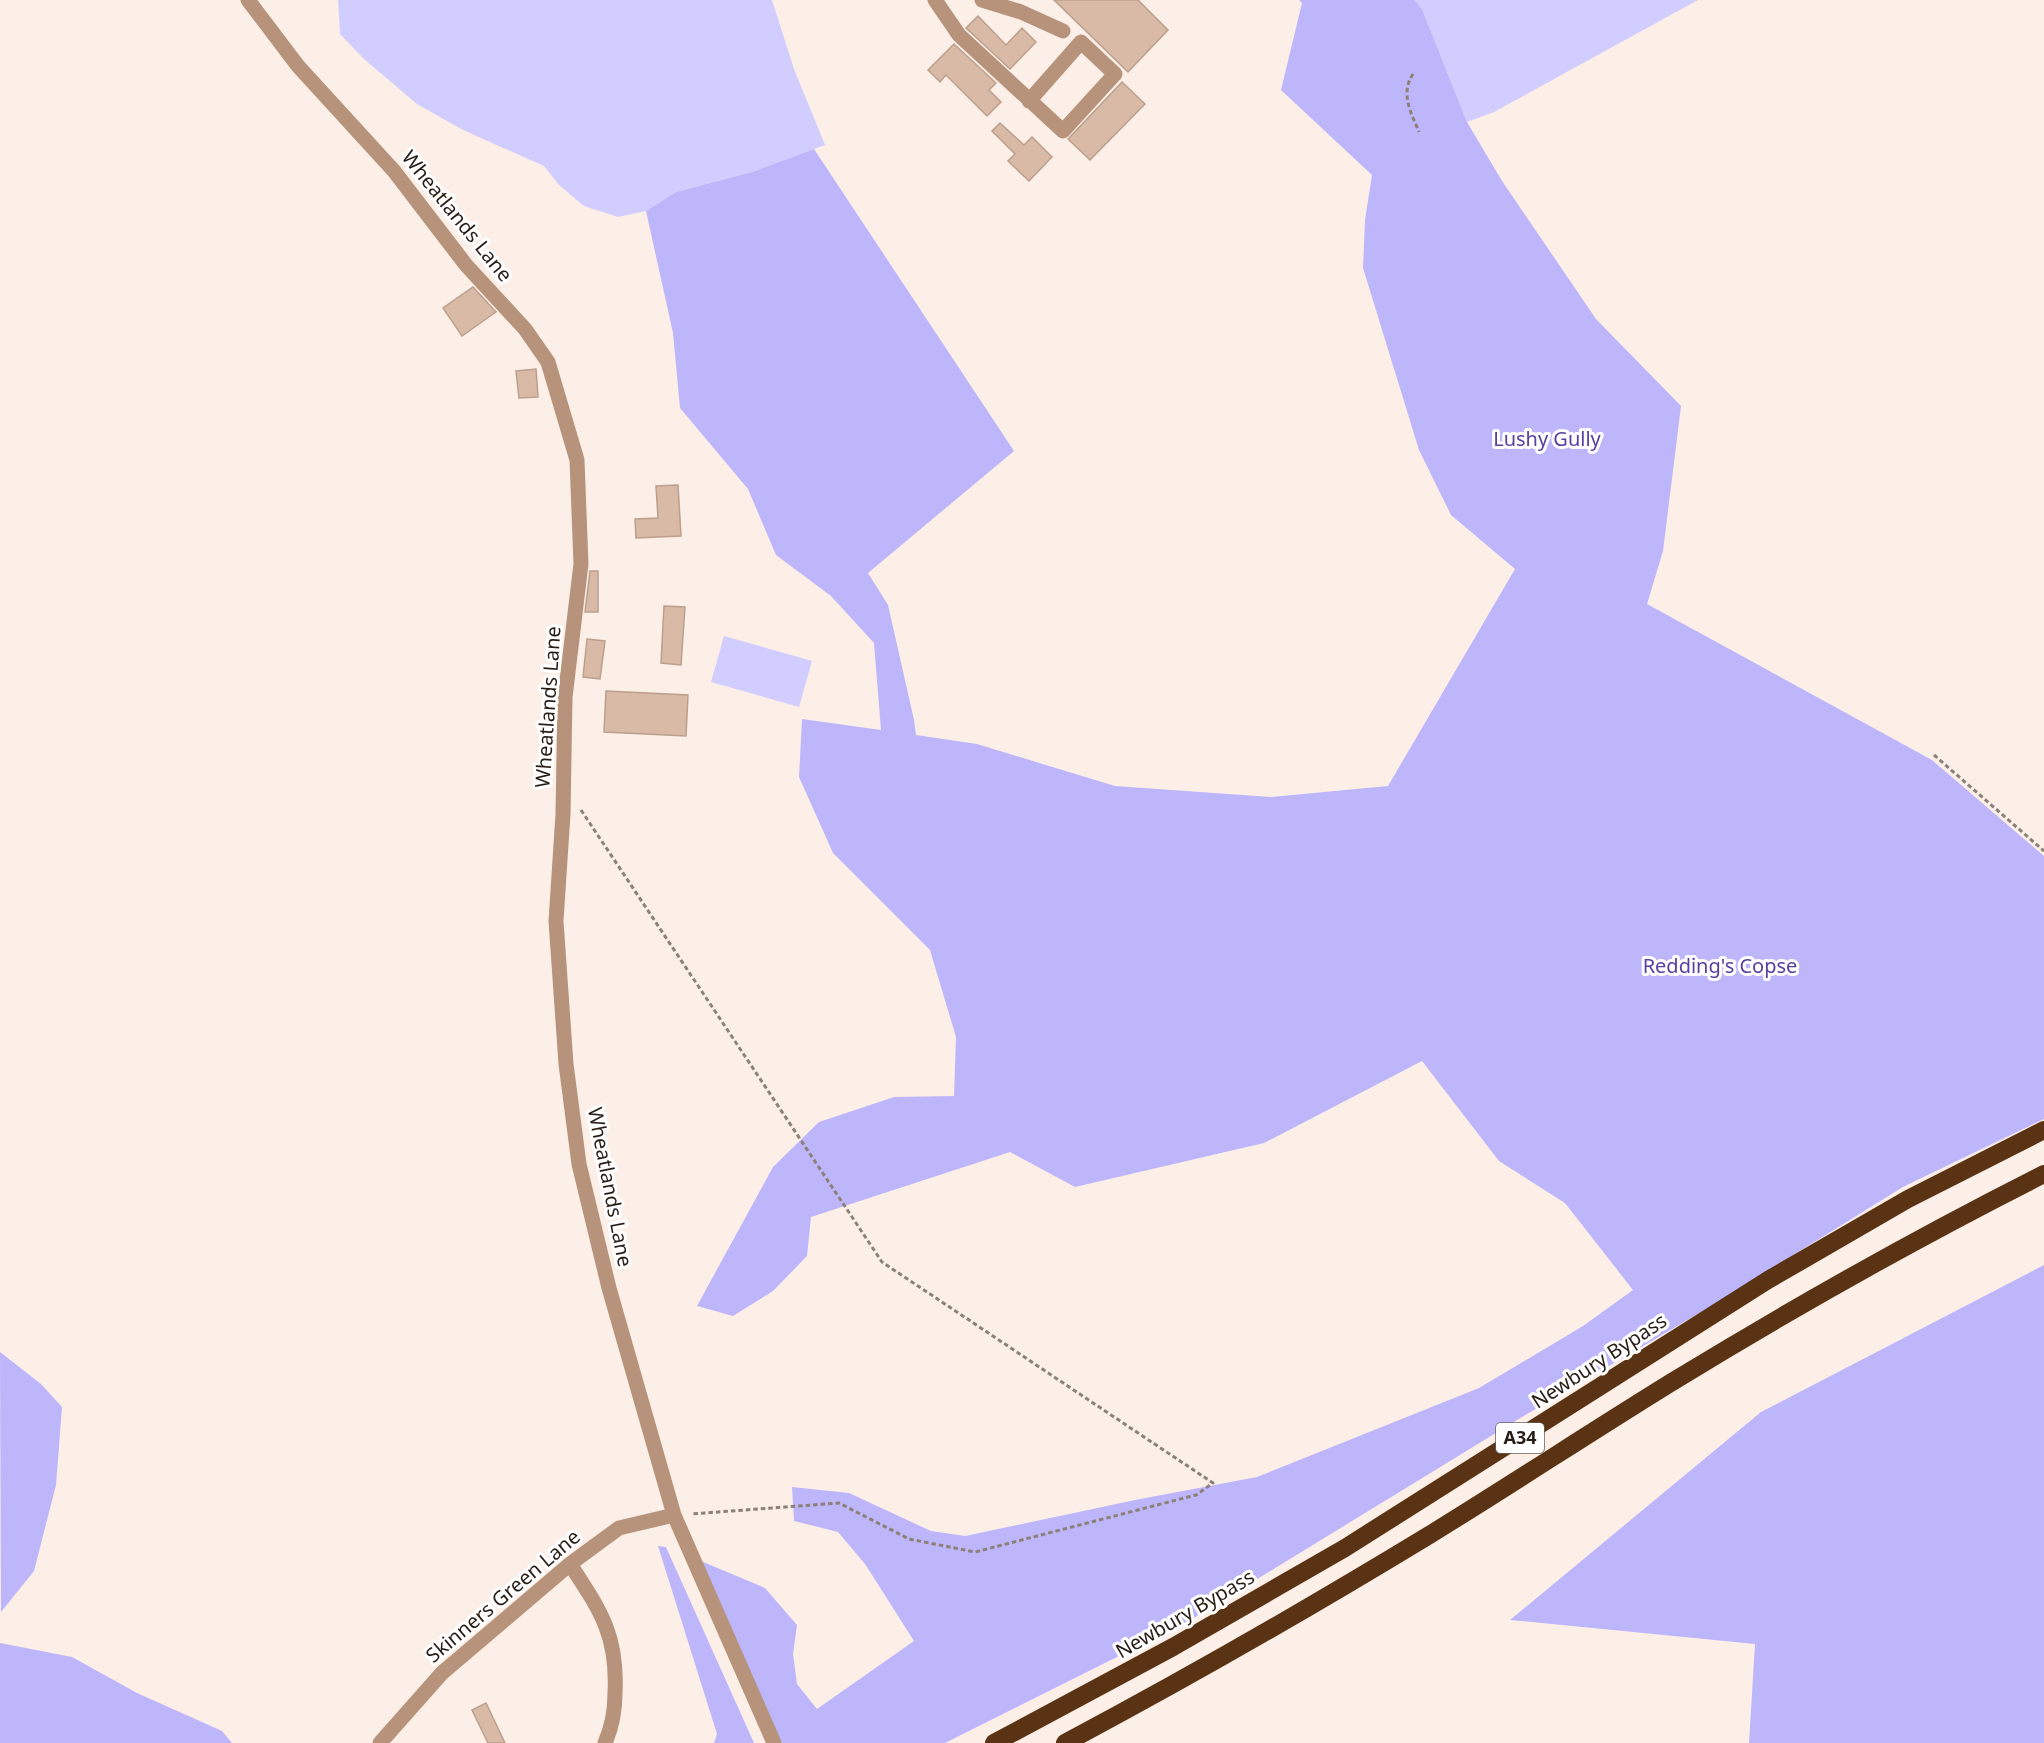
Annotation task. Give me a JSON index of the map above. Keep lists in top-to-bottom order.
{
  "streets": {
    "highway": ["Newbury Bypass", "A34"],
    "street": ["Wheatlands Lane", "Skinners Green Lane"]
  },
  "crossings": [
    ["Wheatlands Lane", "Skinners Green Lane"]
  ],
  "parks": ["Lushy Gully", "Redding's Copse"]
}
